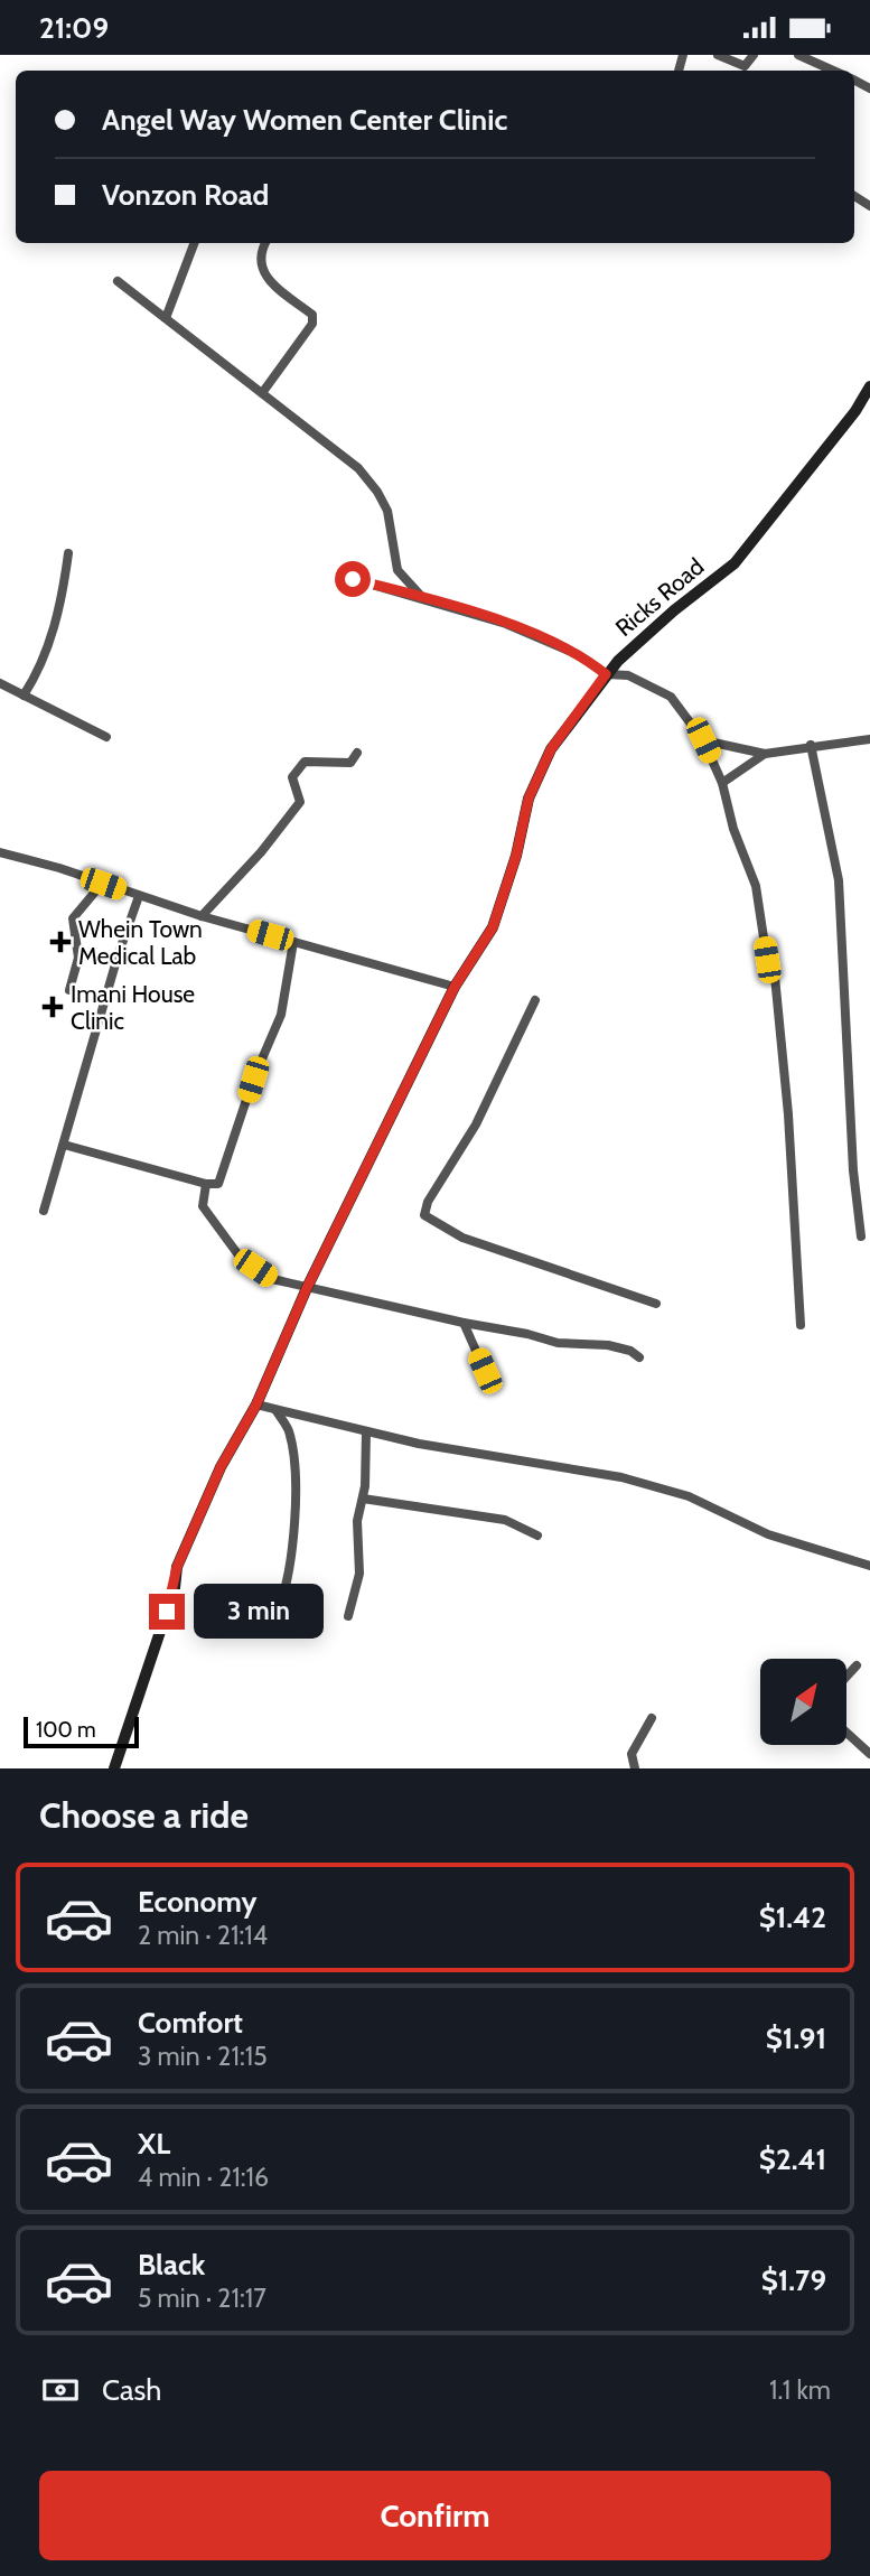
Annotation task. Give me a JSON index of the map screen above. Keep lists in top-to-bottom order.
{
  "streets": {
    "street": ["Ricks Road"]
  },
  "places": {
    "health": ["Whein Town Medical Lab", "Imani House Clinic"]
  },
  "scale_bar": "100 m",
  "north": "top right",
  "page": {
    "status": "21:09",
    "banner": ["Angel Way Women Center Clinic", "Vonzon Road"],
    "bubble": "3 min",
    "scale": "100 m",
    "heading": "Choose a ride",
    "list": [
      {
        "name": "Economy",
        "note": "2 min · 21:14",
        "value": "$1.42"
      },
      {
        "name": "Comfort",
        "note": "3 min · 21:15",
        "value": "$1.91"
      },
      {
        "name": "XL",
        "note": "4 min · 21:16",
        "value": "$2.41"
      },
      {
        "name": "Black",
        "note": "5 min · 21:17",
        "value": "$1.79"
      }
    ],
    "pay": ["Cash", "1.1 km"],
    "buttons": "Confirm"
  }
}
